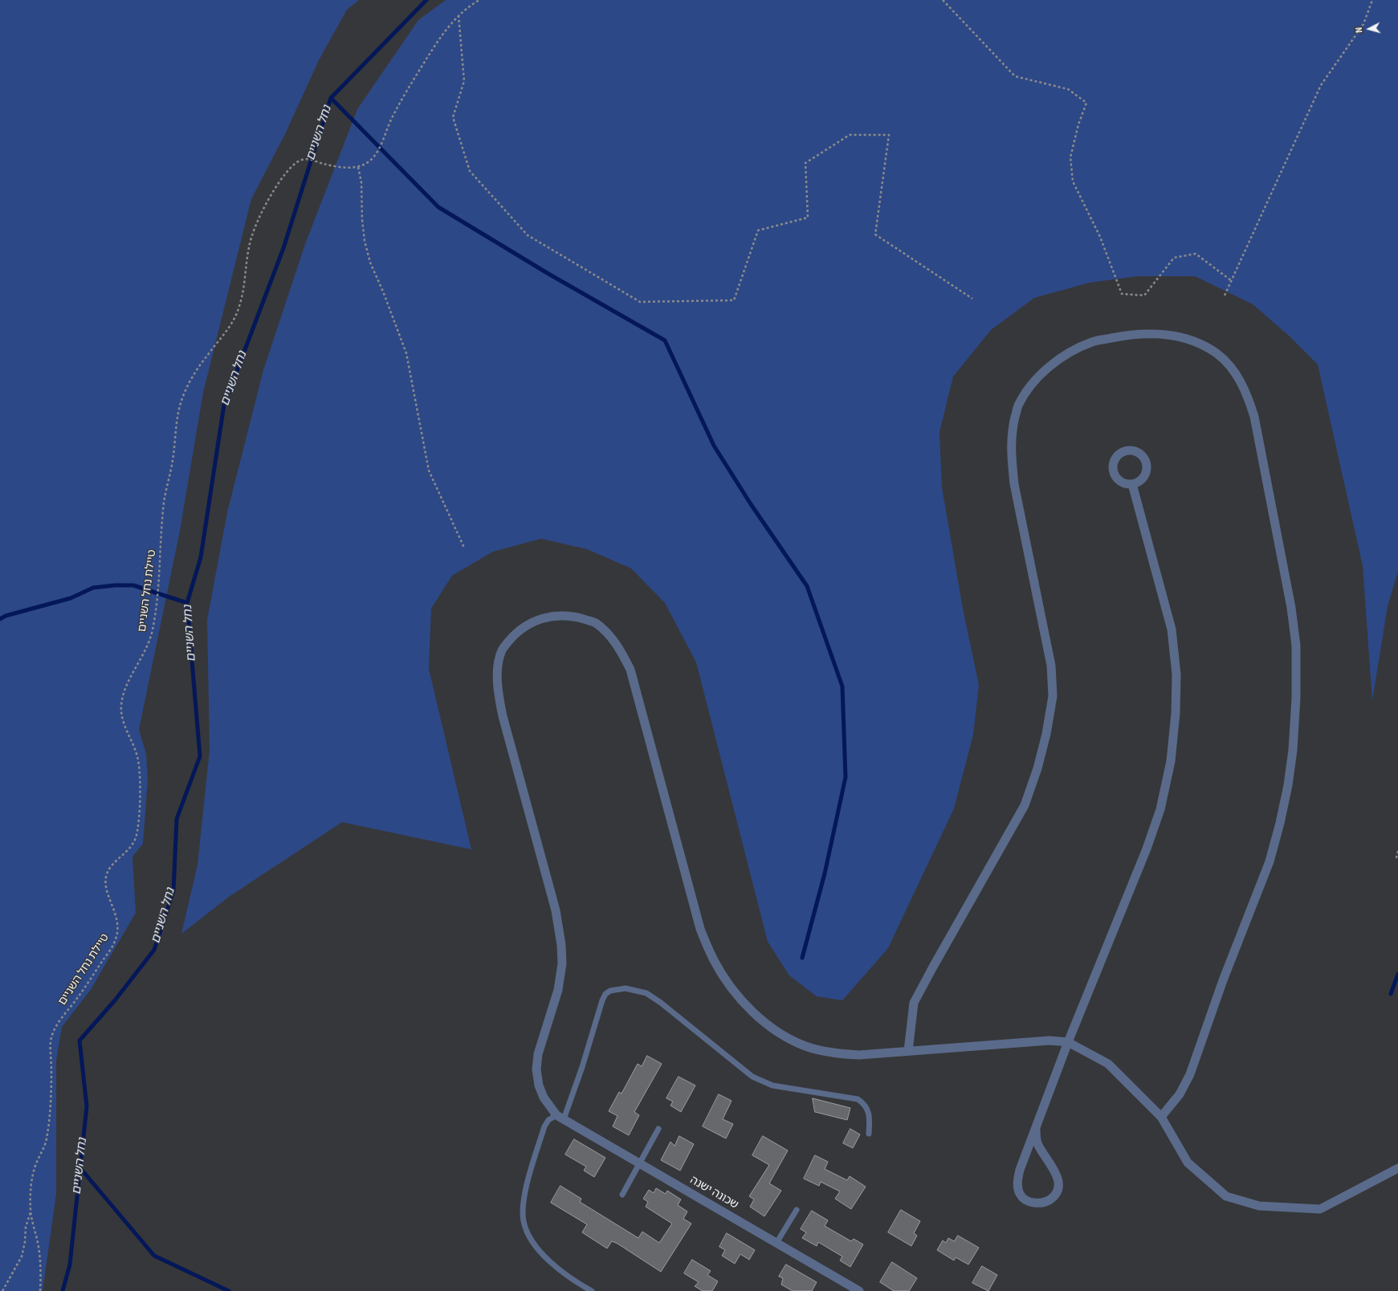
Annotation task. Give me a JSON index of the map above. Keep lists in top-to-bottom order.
{
  "streets": {
    "street": ["שכונה ישנה"],
    "path": ["טיילת נחל השניים"]
  },
  "water": ["נחל השניים"],
  "north": "left"
}
